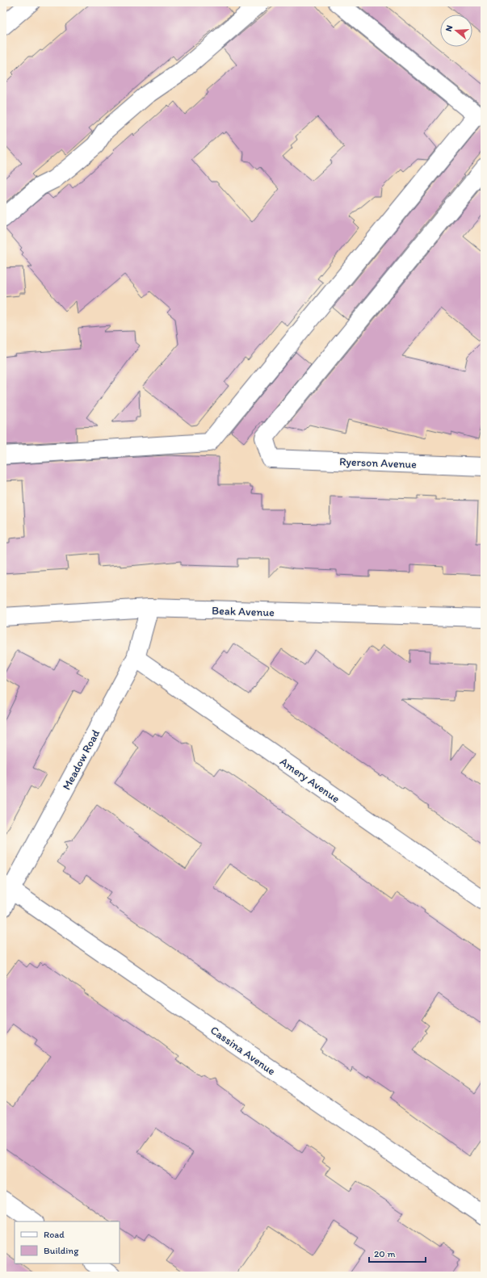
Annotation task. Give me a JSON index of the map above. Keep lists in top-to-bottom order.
{
  "streets": {
    "street": [
      "Ryerson Avenue",
      "Beak Avenue",
      "Meadow Road",
      "Amery Avenue",
      "Cassina Avenue"
    ]
  },
  "crossings": [
    ["Beak Avenue", "Meadow Road"],
    ["Meadow Road", "Amery Avenue"],
    ["Meadow Road", "Cassina Avenue"]
  ],
  "legend": ["Road", "Building"],
  "scale_bar": "20 m",
  "north": "left"
}
